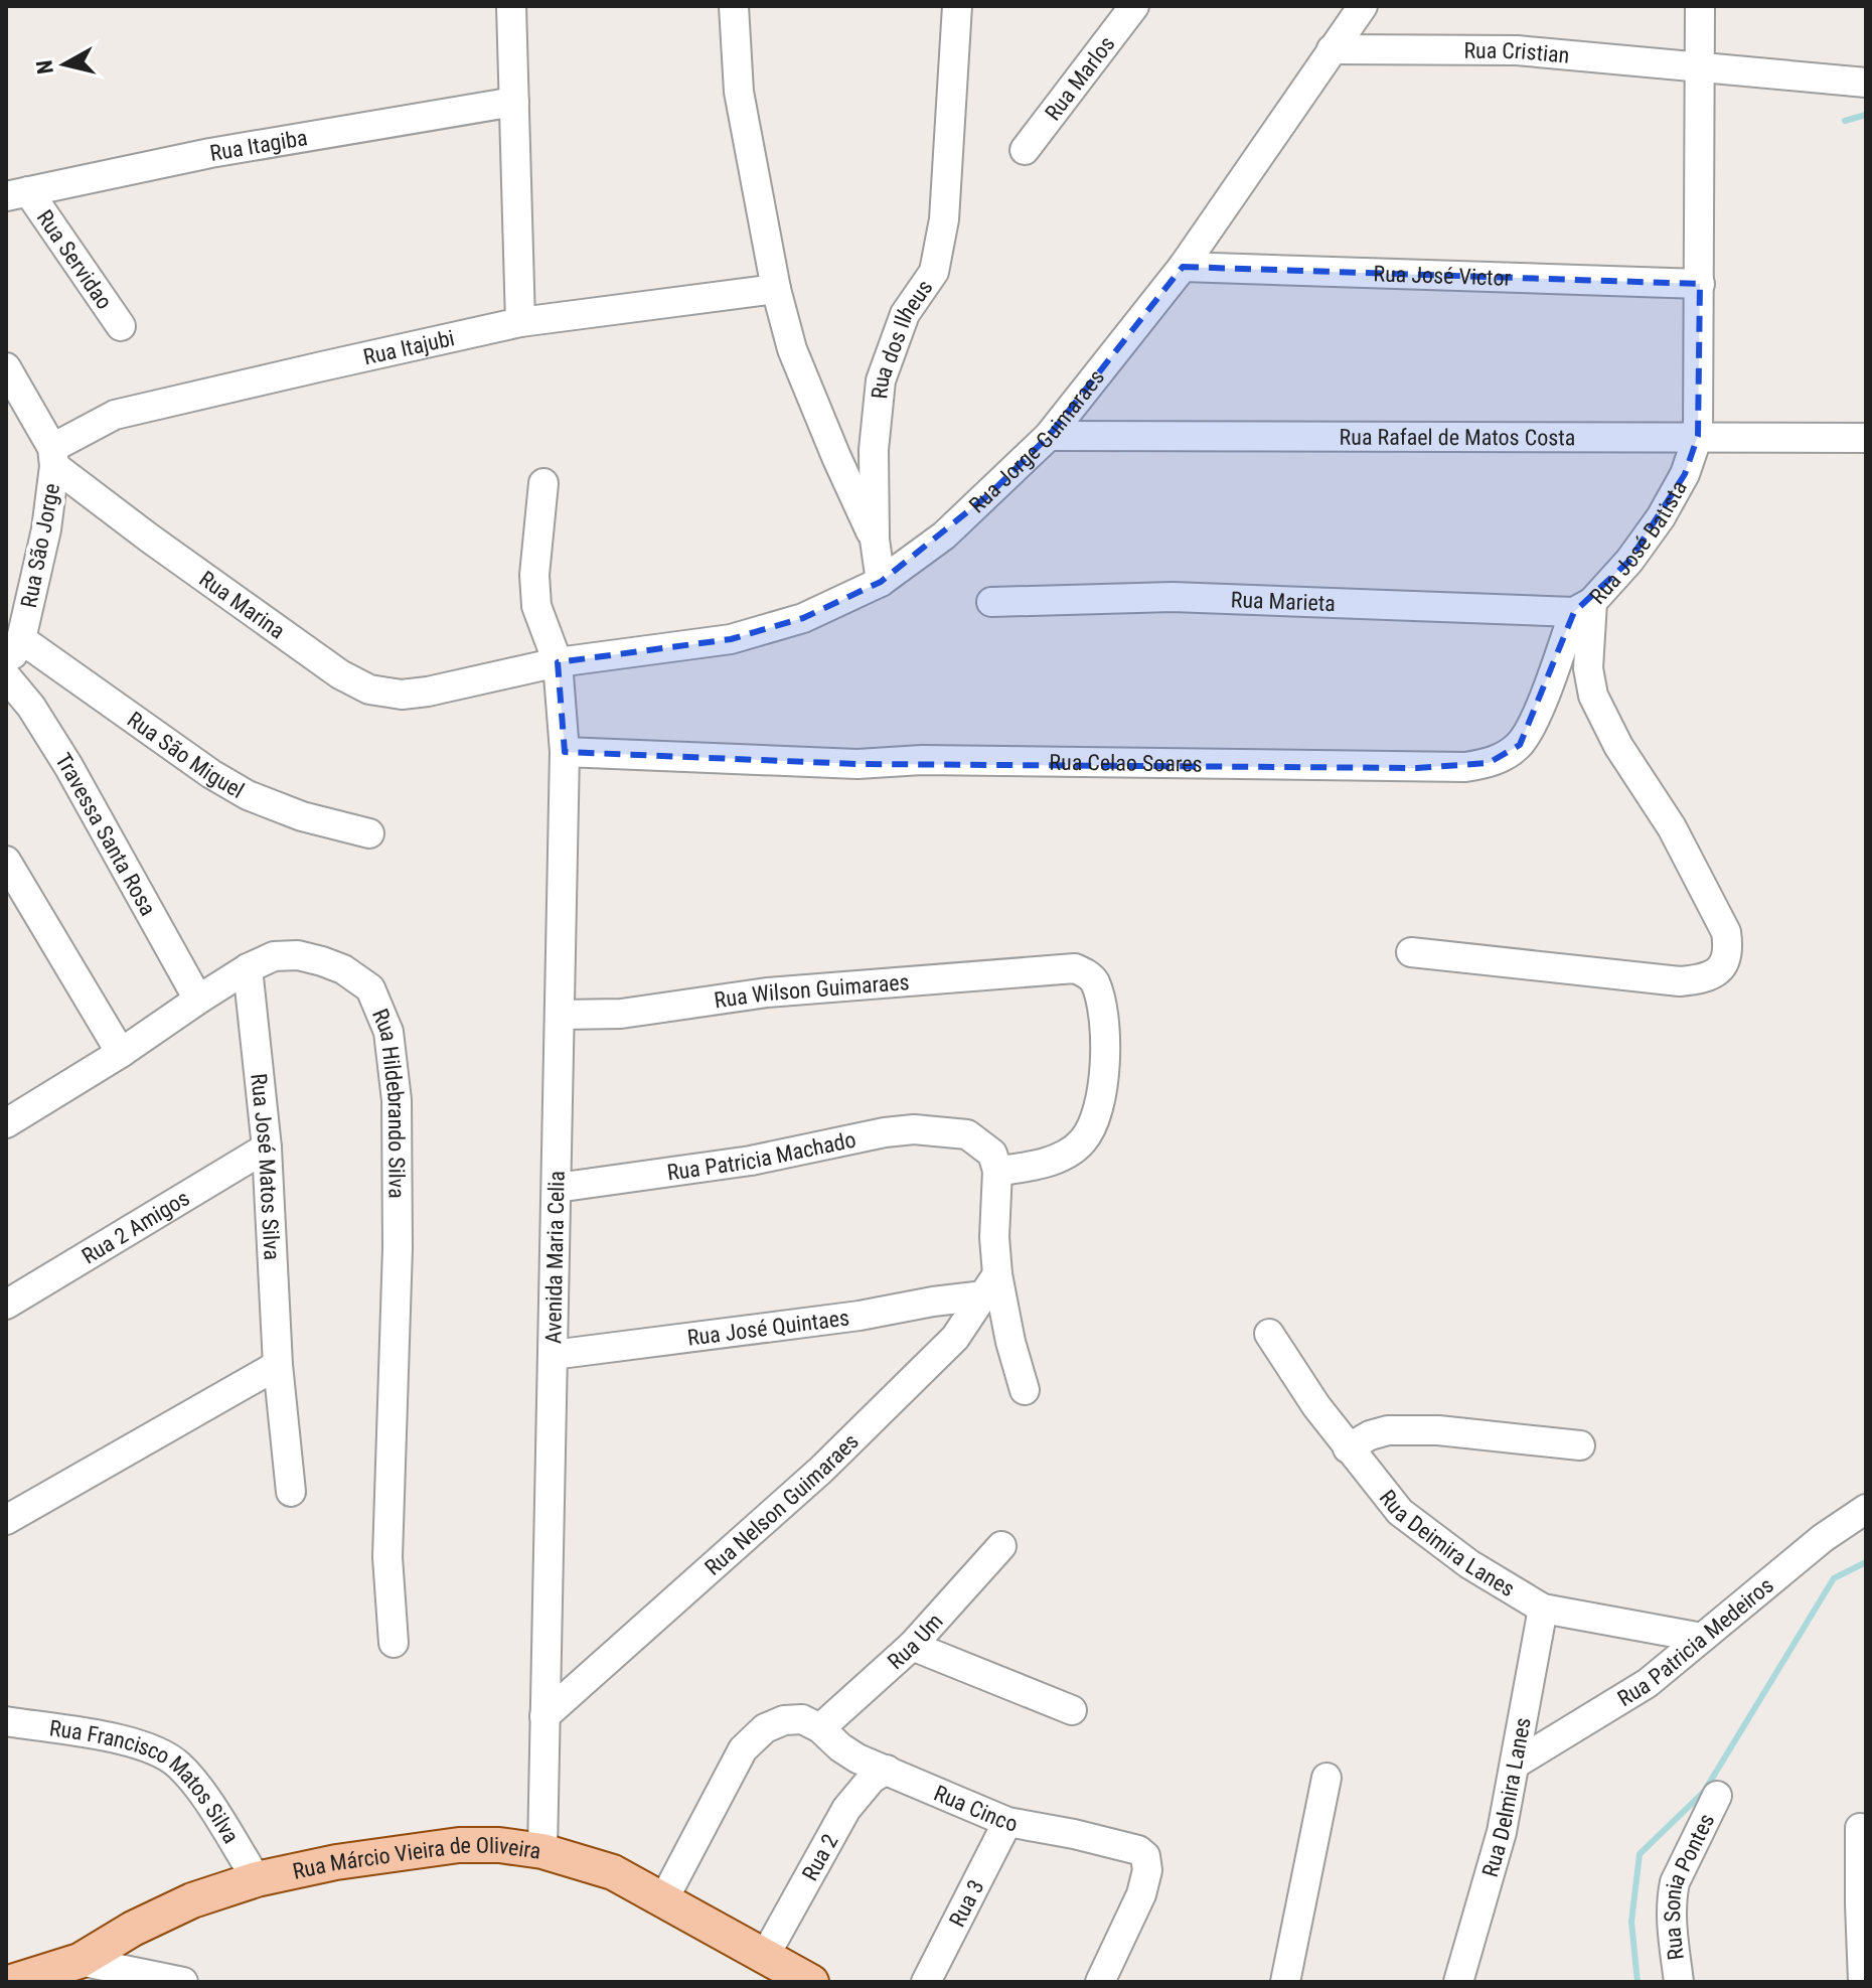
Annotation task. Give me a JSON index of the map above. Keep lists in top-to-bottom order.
{
  "streets": {
    "main road": ["Rua Márcio Vieira de Oliveira"],
    "street": [
      "Rua Cristian",
      "Rua Marlos",
      "Rua Itagiba",
      "Rua Servidao",
      "Rua José Victor",
      "Rua dos Ilheus",
      "Rua Itajubi",
      "Rua Rafael de Matos Costa",
      "Rua Jorge Guimaraes",
      "Rua José Batista",
      "Rua São Jorge",
      "Rua Marieta",
      "Rua Marina",
      "Rua São Miguel",
      "Rua Celao Soares",
      "Travessa Santa Rosa",
      "Rua Wilson Guimaraes",
      "Rua Hildebrando Silva",
      "Rua Patricia Machado",
      "Rua José Matos Silva",
      "Rua 2 Amigos",
      "Avenida Maria Celia",
      "Rua José Quintaes",
      "Rua Nelson Guimaraes",
      "Rua Deimira Lanes",
      "Rua Um",
      "Rua Patricia Medeiros",
      "Rua Francisco Matos Silva",
      "Rua Delmira Lanes",
      "Rua Cinco",
      "Rua 2",
      "Rua Sonia Pontes",
      "Rua 3"
    ]
  },
  "crossings": [
    ["Rua Cristian", "Rua Jorge Guimaraes"],
    ["Rua Cristian", "Rua José Batista"],
    ["Rua Itagiba", "Rua Servidao"],
    ["Rua José Victor", "Rua Jorge Guimaraes"],
    ["Rua José Victor", "Rua José Batista"],
    ["Rua dos Ilheus", "Rua Jorge Guimaraes"],
    ["Rua Itajubi", "Rua São Jorge"],
    ["Rua Itajubi", "Rua Marina"],
    ["Rua Rafael de Matos Costa", "Rua Jorge Guimaraes"],
    ["Rua Rafael de Matos Costa", "Rua José Batista"],
    ["Rua Jorge Guimaraes", "Rua Marina"],
    ["Rua Jorge Guimaraes", "Avenida Maria Celia"],
    ["Rua José Batista", "Rua Marieta"],
    ["Rua José Batista", "Rua Celao Soares"],
    ["Rua São Jorge", "Rua Marina"],
    ["Rua São Jorge", "Rua São Miguel"],
    ["Rua Marieta", "Rua Celao Soares"],
    ["Rua Marina", "Avenida Maria Celia"],
    ["Rua Celao Soares", "Avenida Maria Celia"],
    ["Travessa Santa Rosa", "Rua Hildebrando Silva"],
    ["Rua Wilson Guimaraes", "Rua Patricia Machado"],
    ["Rua Wilson Guimaraes", "Avenida Maria Celia"],
    ["Rua Hildebrando Silva", "Rua José Matos Silva"],
    ["Rua Patricia Machado", "Avenida Maria Celia"],
    ["Rua José Matos Silva", "Rua 2 Amigos"],
    ["Avenida Maria Celia", "Rua José Quintaes"],
    ["Avenida Maria Celia", "Rua Nelson Guimaraes"],
    ["Avenida Maria Celia", "Rua Márcio Vieira de Oliveira"],
    ["Rua José Quintaes", "Rua Nelson Guimaraes"],
    ["Rua Deimira Lanes", "Rua Patricia Medeiros"],
    ["Rua Deimira Lanes", "Rua Delmira Lanes"],
    ["Rua Um", "Rua Cinco"],
    ["Rua Patricia Medeiros", "Rua Delmira Lanes"],
    ["Rua Francisco Matos Silva", "Rua Márcio Vieira de Oliveira"],
    ["Rua Cinco", "Rua 2"],
    ["Rua Cinco", "Rua Márcio Vieira de Oliveira"],
    ["Rua Cinco", "Rua 3"],
    ["Rua 2", "Rua Márcio Vieira de Oliveira"]
  ],
  "north": "left"
}
